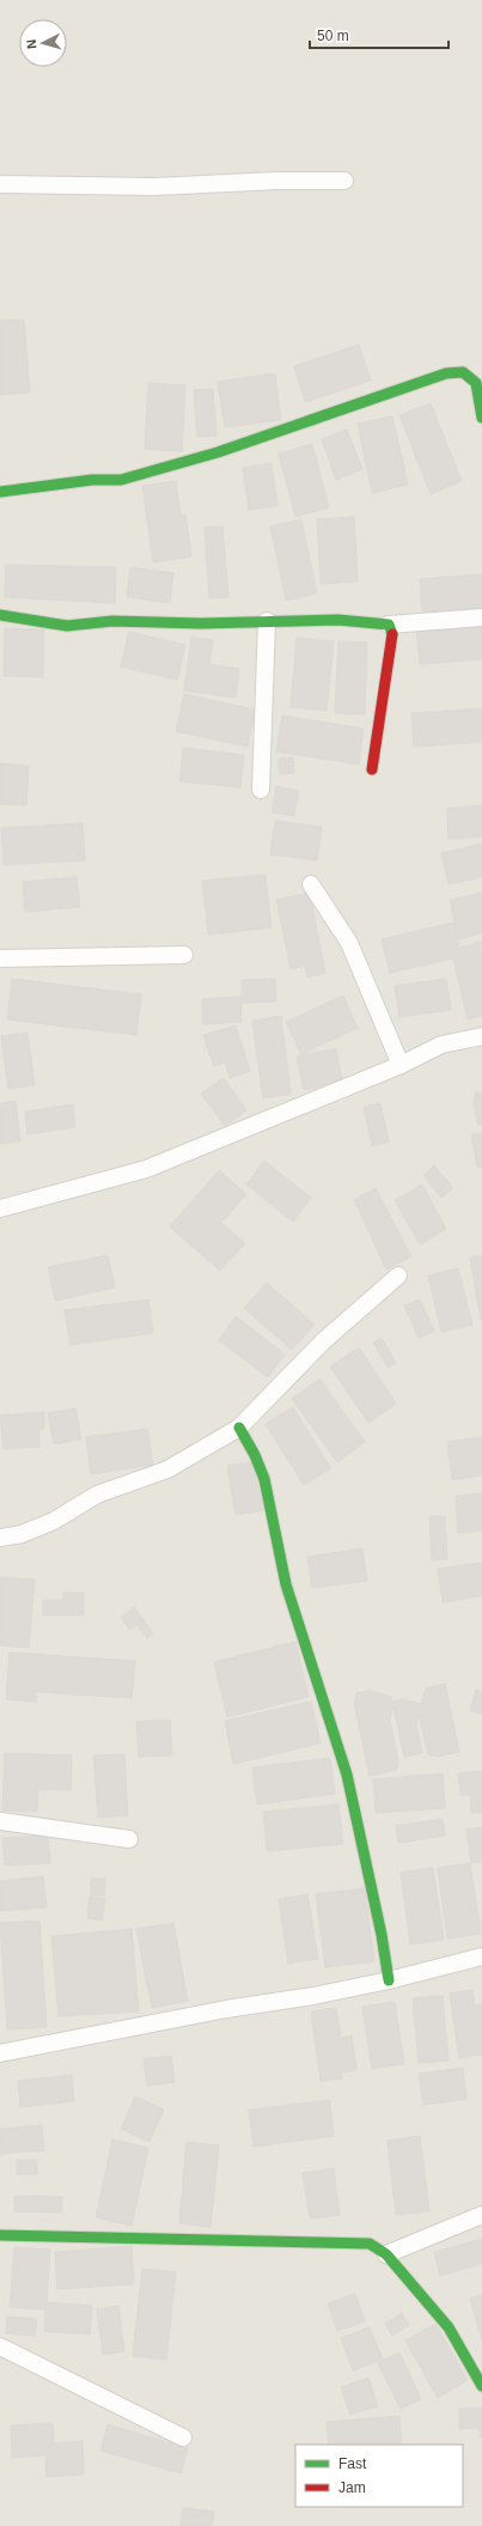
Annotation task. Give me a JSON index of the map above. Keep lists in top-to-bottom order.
{
  "legend": ["Fast", "Jam"],
  "scale_bar": "50 m",
  "north": "left"
}
